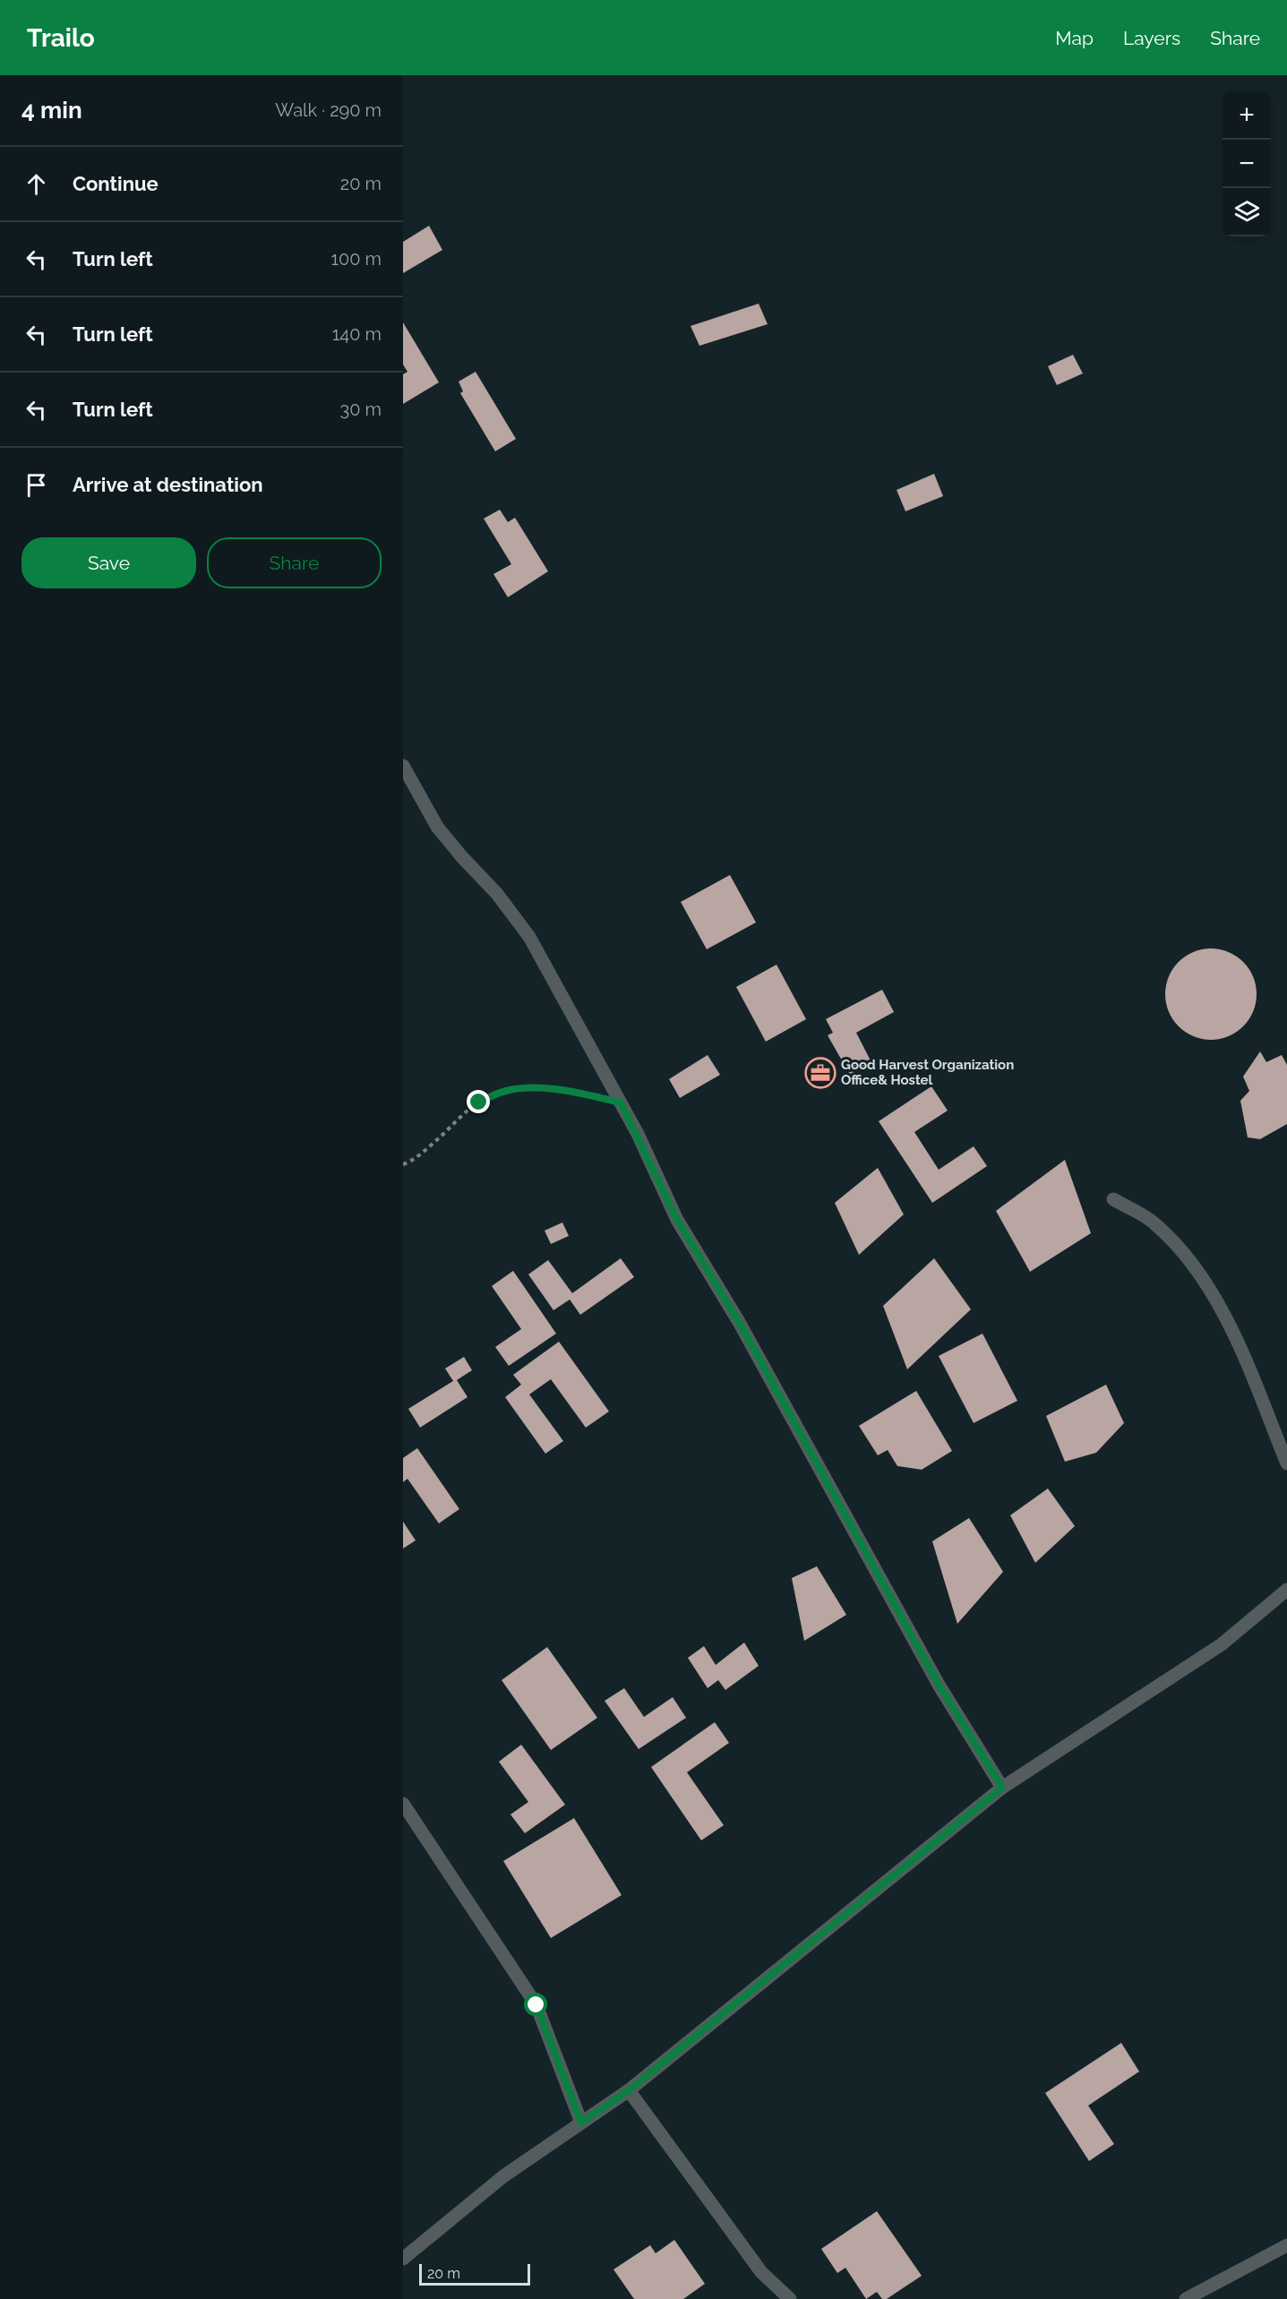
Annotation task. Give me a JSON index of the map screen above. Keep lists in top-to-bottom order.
{
  "places": {
    "office": ["Good Harvest Organization Office& Hostel"]
  },
  "scale_bar": "20 m",
  "page": {
    "header": "Trailo",
    "nav": ["Map", "Layers", "Share"],
    "heading": ["4 min", "Walk · 290 m"],
    "map_buttons": ["+", "−"],
    "list": [
      ["Continue", "20 m"],
      ["Turn left", "100 m"],
      ["Turn left", "140 m"],
      ["Turn left", "30 m"],
      "Arrive at destination"
    ],
    "buttons": ["Save", "Share"],
    "scale": "20 m"
  }
}
